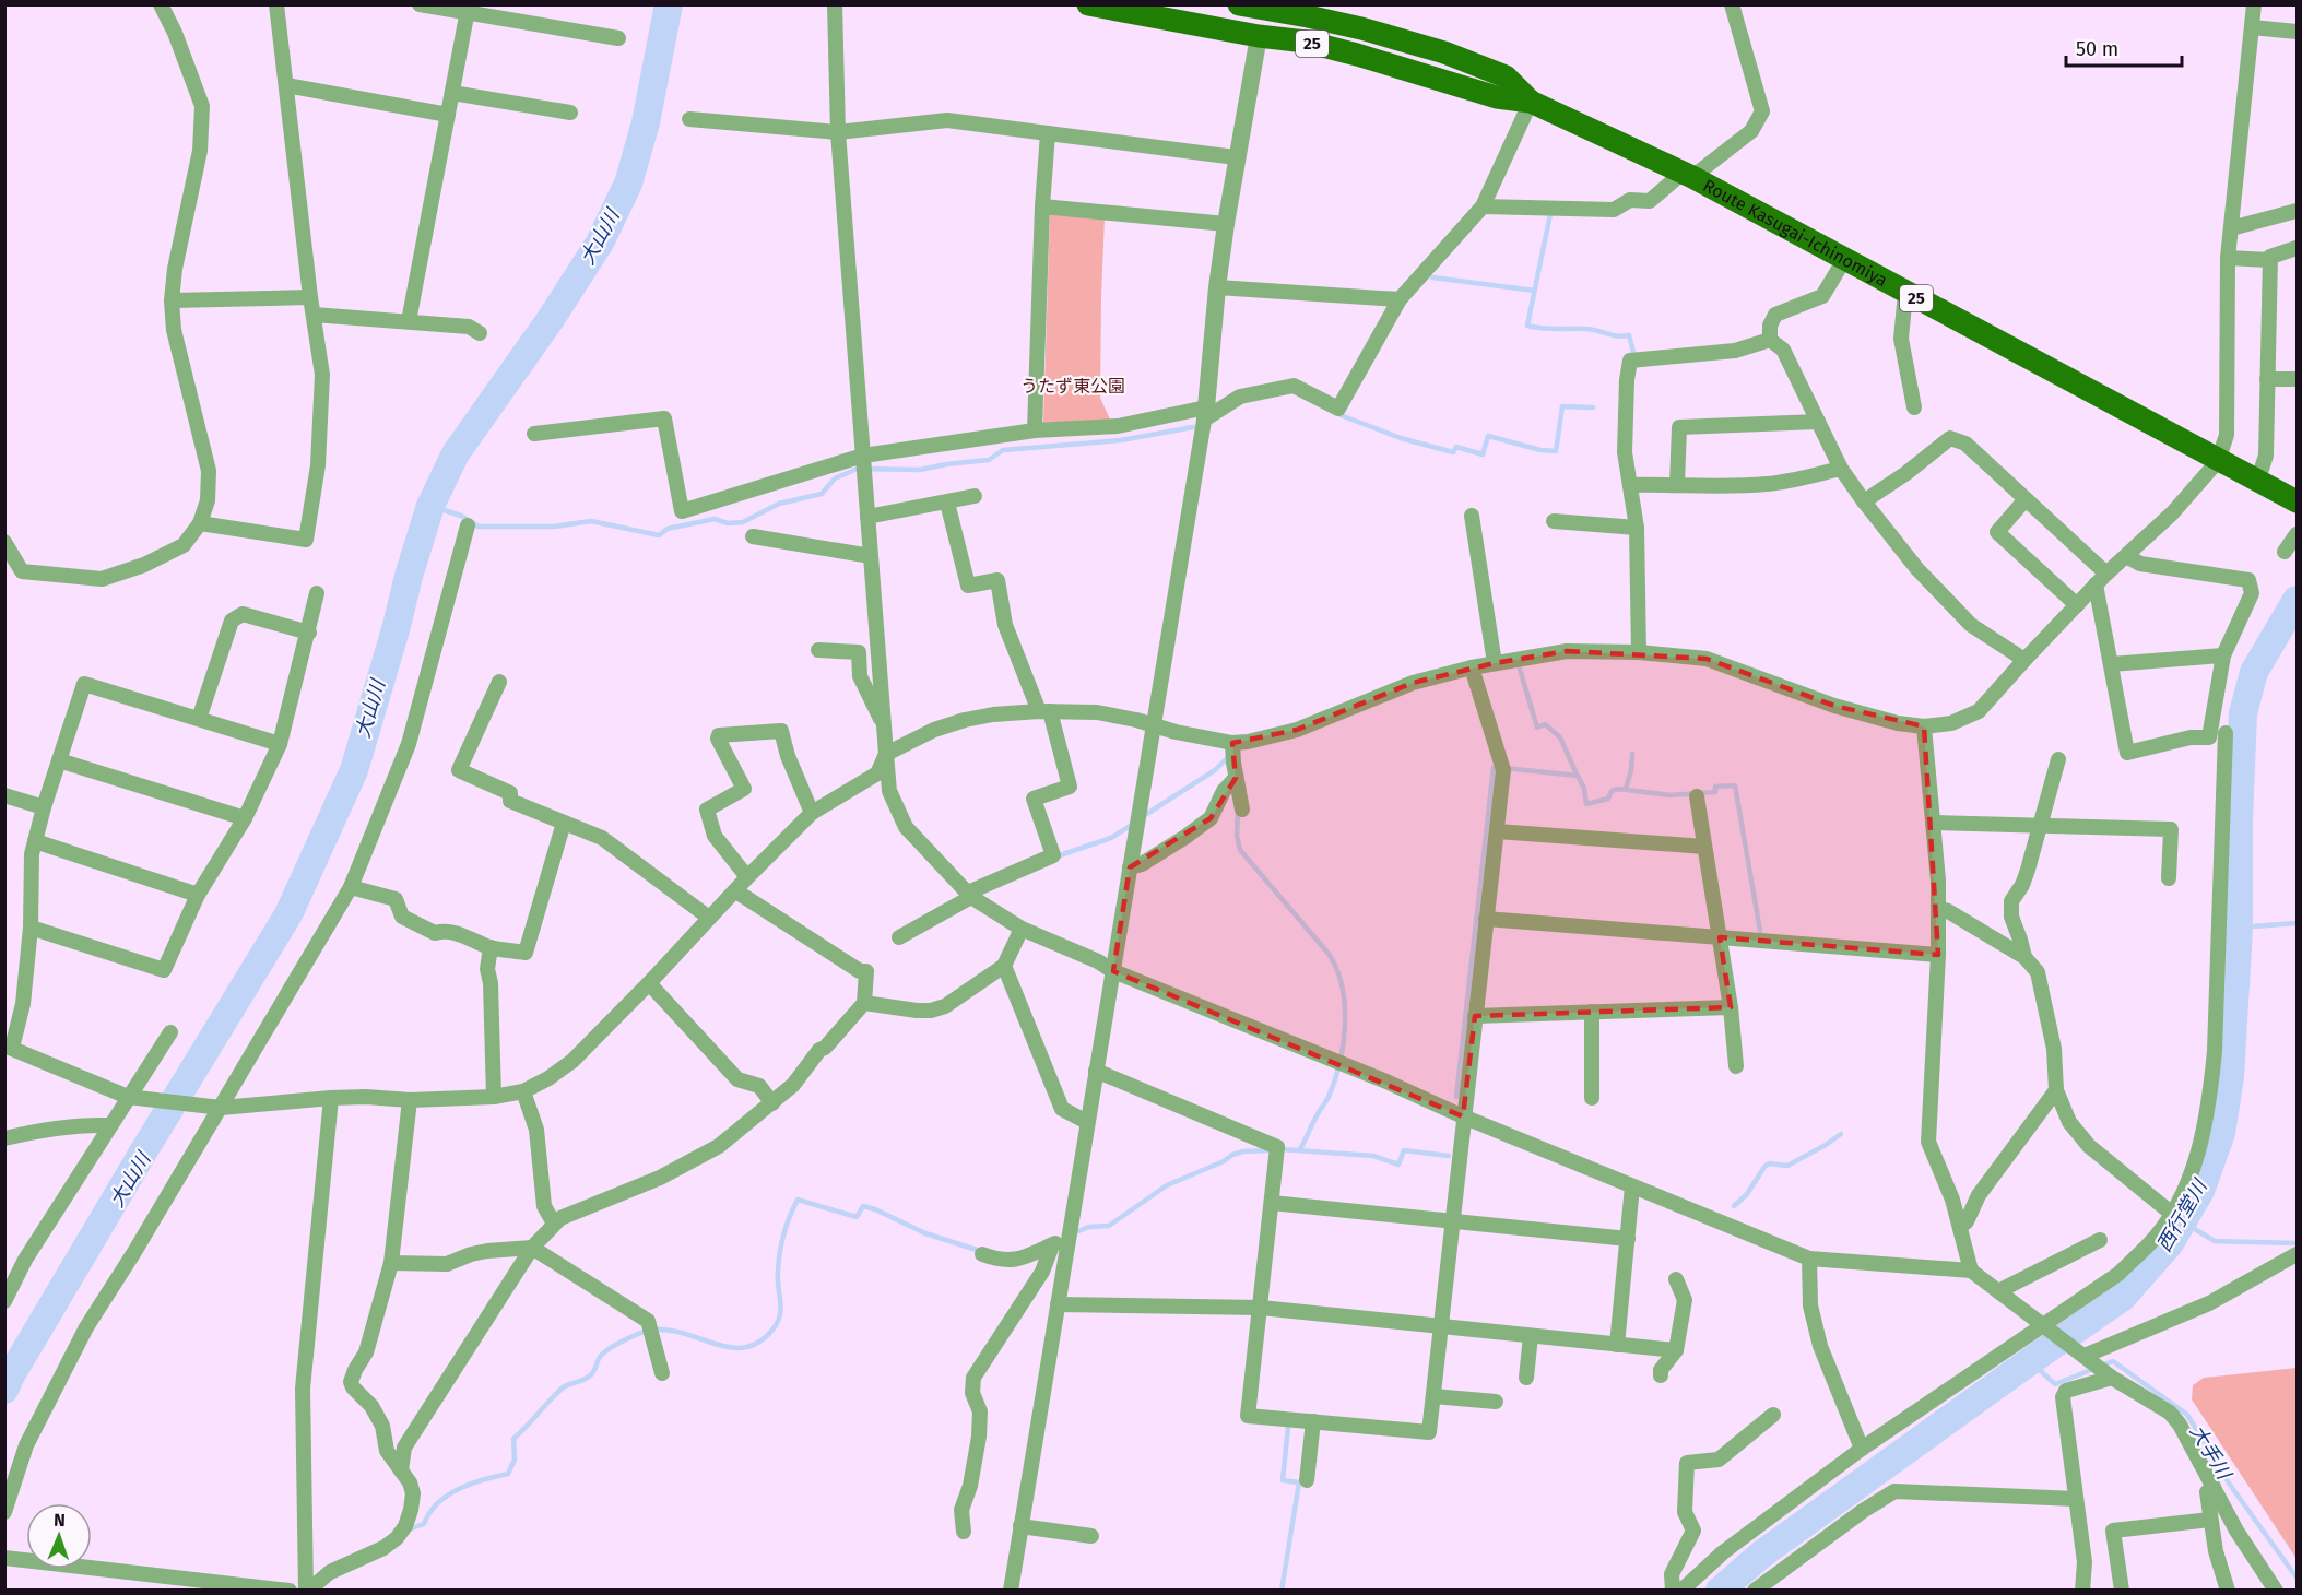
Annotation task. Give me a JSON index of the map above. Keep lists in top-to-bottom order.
{
  "streets": {
    "main road": ["25", "Route Kasugai-Ichinomiya"]
  },
  "water": ["大山川", "西行堂川", "大手川"],
  "parks": ["うたず東公園"],
  "scale_bar": "50 m",
  "north": "top"
}
